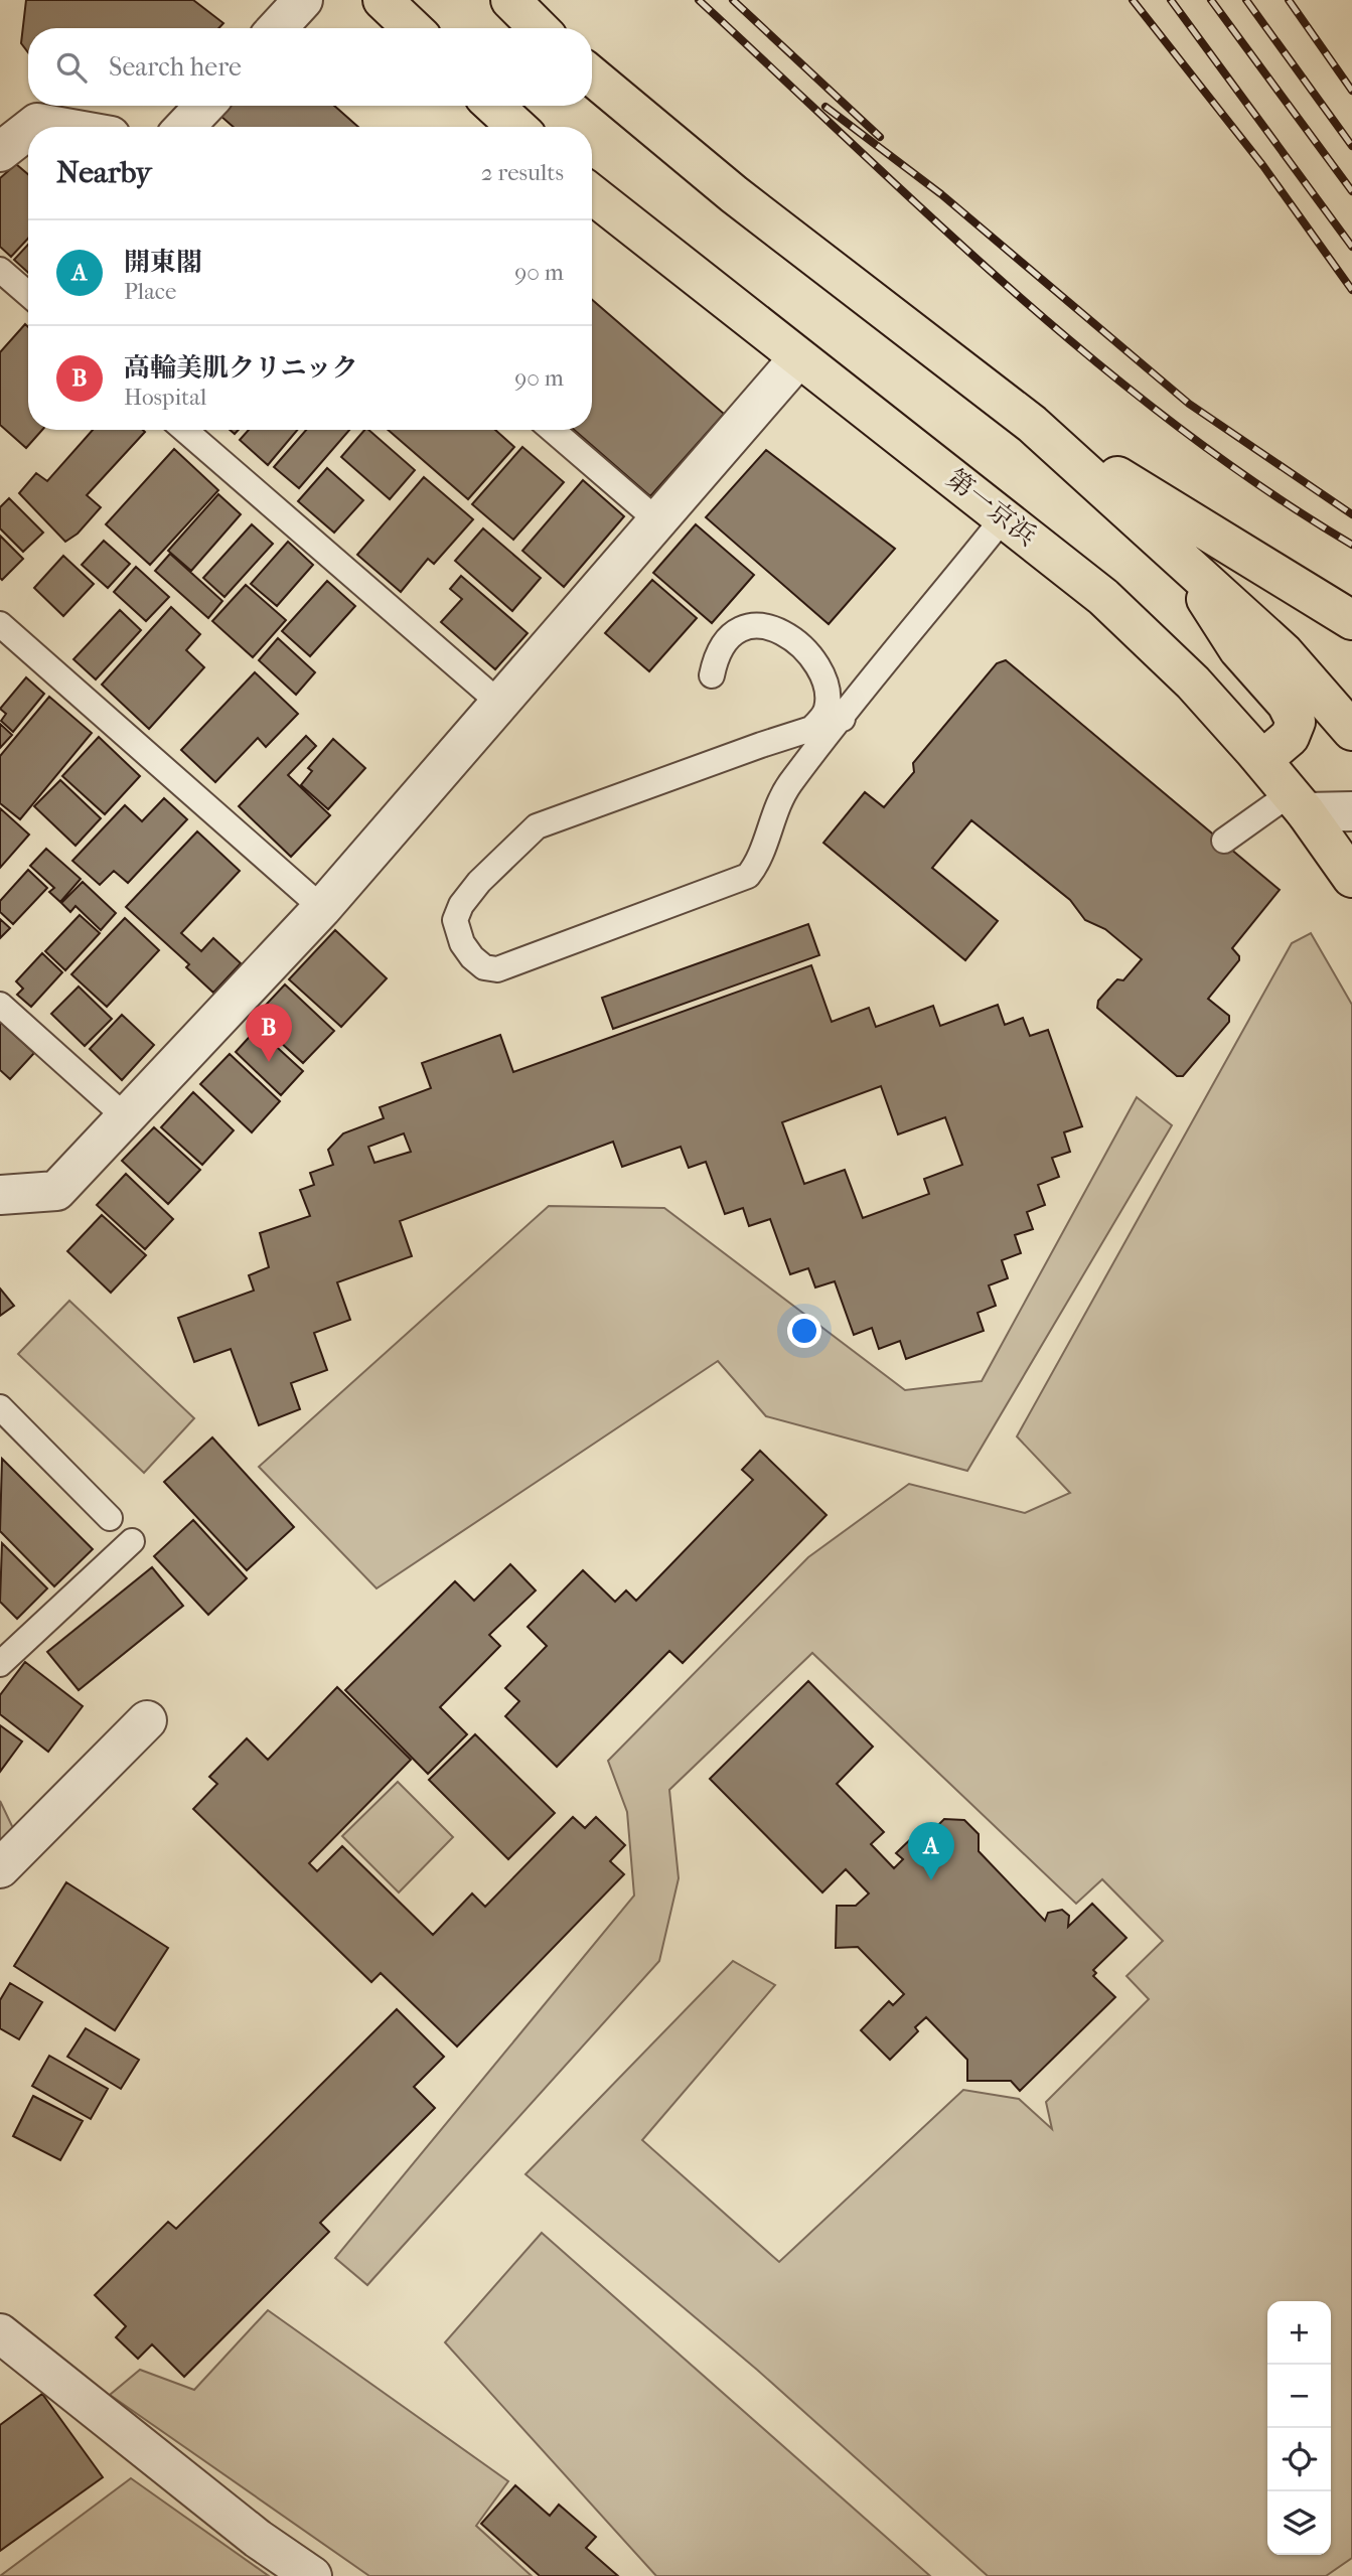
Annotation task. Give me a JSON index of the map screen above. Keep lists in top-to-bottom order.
{
  "streets": {
    "highway": ["第一京浜"]
  },
  "page": {
    "search": "Search here",
    "heading": ["Nearby", "2 results"],
    "list": [
      {
        "mark": "A",
        "name": "開東閣",
        "note": "Place",
        "value": "90 m"
      },
      {
        "mark": "B",
        "name": "高輪美肌クリニック",
        "note": "Hospital",
        "value": "90 m"
      }
    ],
    "pins": ["B", "A"],
    "map_buttons": ["+", "−"]
  }
}
